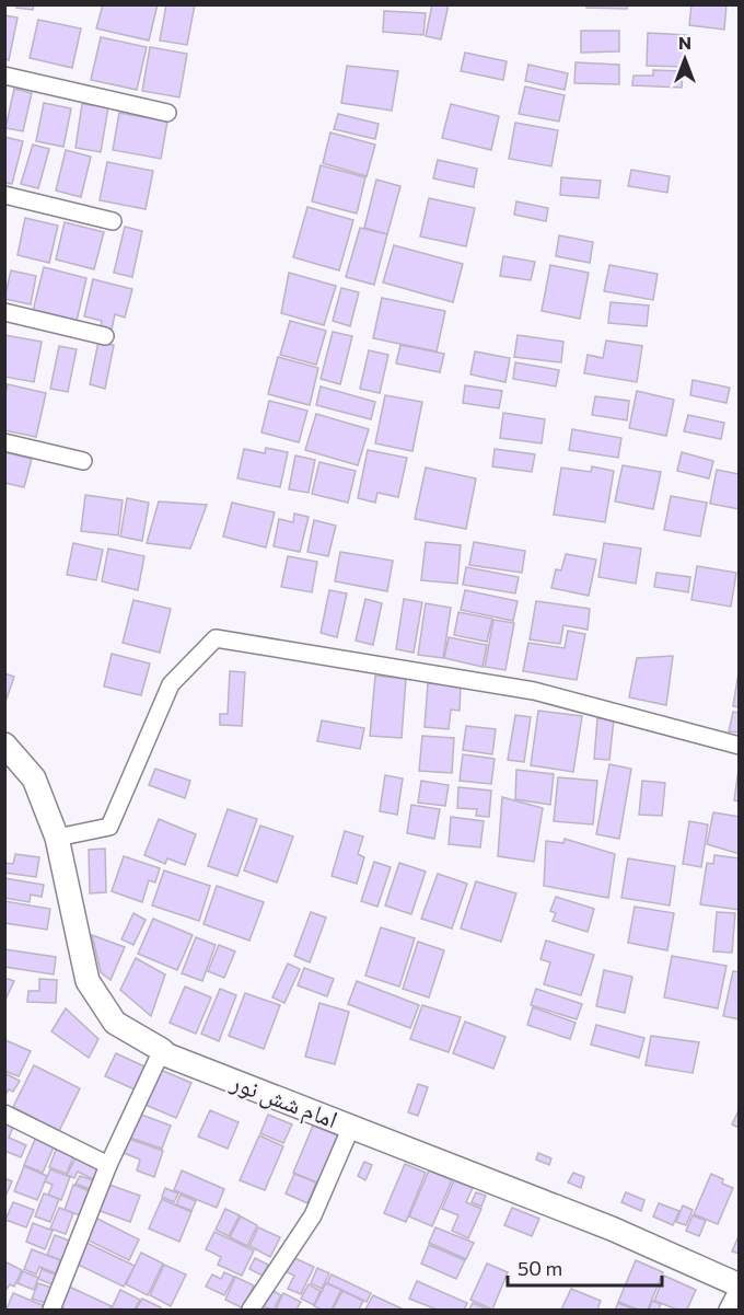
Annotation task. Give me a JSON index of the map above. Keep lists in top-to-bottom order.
{
  "streets": {
    "street": ["امام شش نور"]
  },
  "scale_bar": "50 m",
  "north": "top"
}
